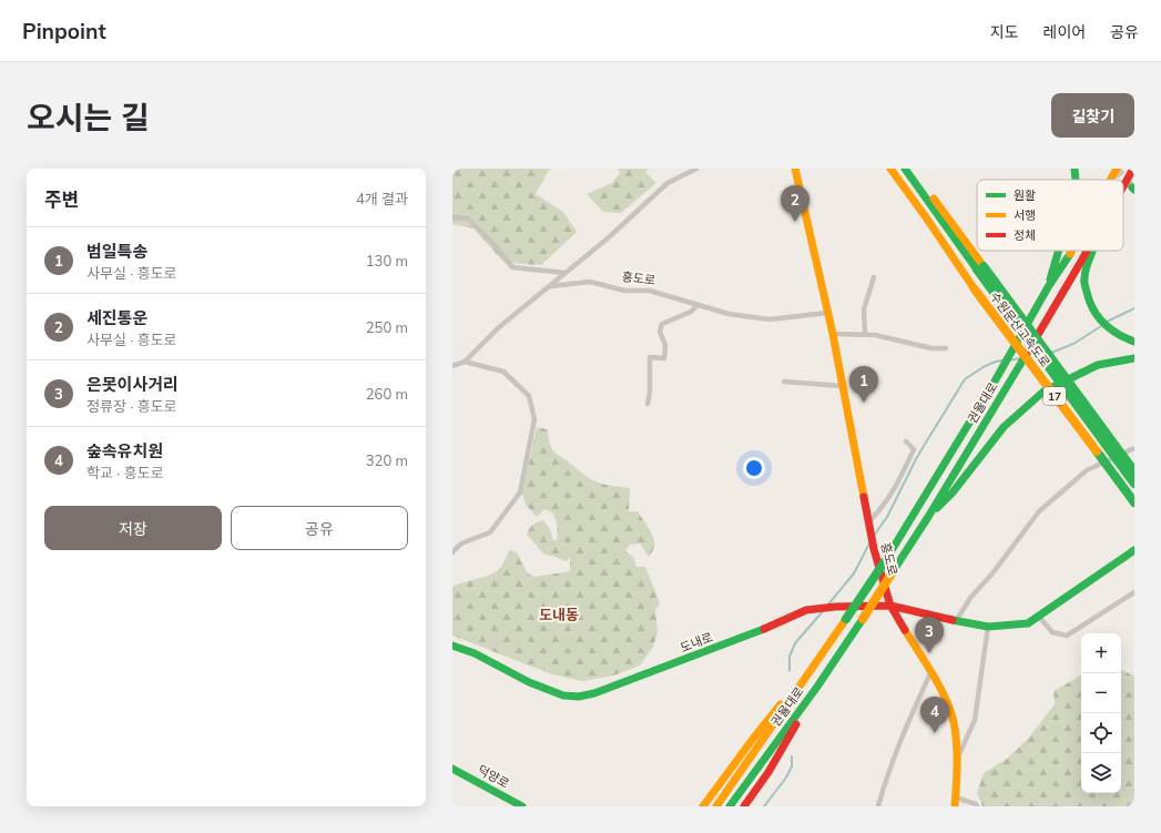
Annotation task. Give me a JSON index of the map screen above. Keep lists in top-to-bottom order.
{
  "streets": {
    "main road": [
      "흥도로",
      "수원문산고속도로",
      "17",
      "권율대로",
      "도내로",
      "덕양로"
    ]
  },
  "crossings": [
    ["흥도로", "도내로"]
  ],
  "districts": ["도내동"],
  "legend": ["원활", "서행", "정체"],
  "page": {
    "header": "Pinpoint",
    "nav": ["지도", "레이어", "공유"],
    "title": "오시는 길",
    "buttons": [
      "길찾기",
      ["저장", "공유"]
    ],
    "heading": ["주변", "4개 결과"],
    "pins": [
      "2",
      "1",
      "3",
      "4"
    ],
    "list": [
      {
        "mark": "1",
        "name": "범일특송",
        "note": "사무실 · 흥도로",
        "value": "130 m"
      },
      {
        "mark": "2",
        "name": "세진통운",
        "note": "사무실 · 흥도로",
        "value": "250 m"
      },
      {
        "mark": "3",
        "name": "은못이사거리",
        "note": "정류장 · 흥도로",
        "value": "260 m"
      },
      {
        "mark": "4",
        "name": "숲속유치원",
        "note": "학교 · 흥도로",
        "value": "320 m"
      }
    ],
    "map_buttons": ["+", "−"]
  }
}
